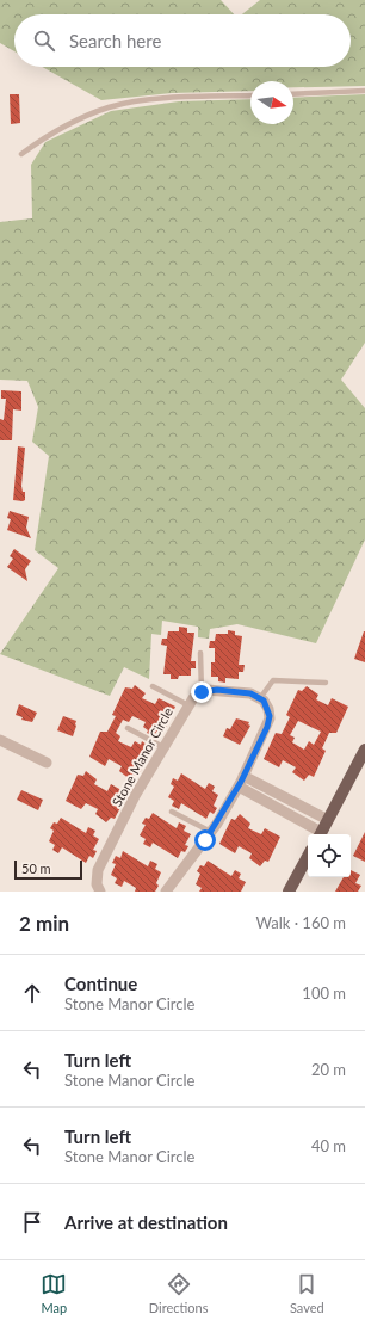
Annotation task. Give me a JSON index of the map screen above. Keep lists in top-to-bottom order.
{
  "streets": {
    "street": ["Stone Manor Circle"]
  },
  "scale_bar": "50 m",
  "north": "right",
  "page": {
    "search": "Search here",
    "scale": "50 m",
    "heading": ["2 min", "Walk · 160 m"],
    "list": [
      ["Continue", "Stone Manor Circle", "100 m"],
      ["Turn left", "Stone Manor Circle", "20 m"],
      ["Turn left", "Stone Manor Circle", "40 m"],
      "Arrive at destination"
    ],
    "nav": ["Map", "Directions", "Saved"]
  }
}
